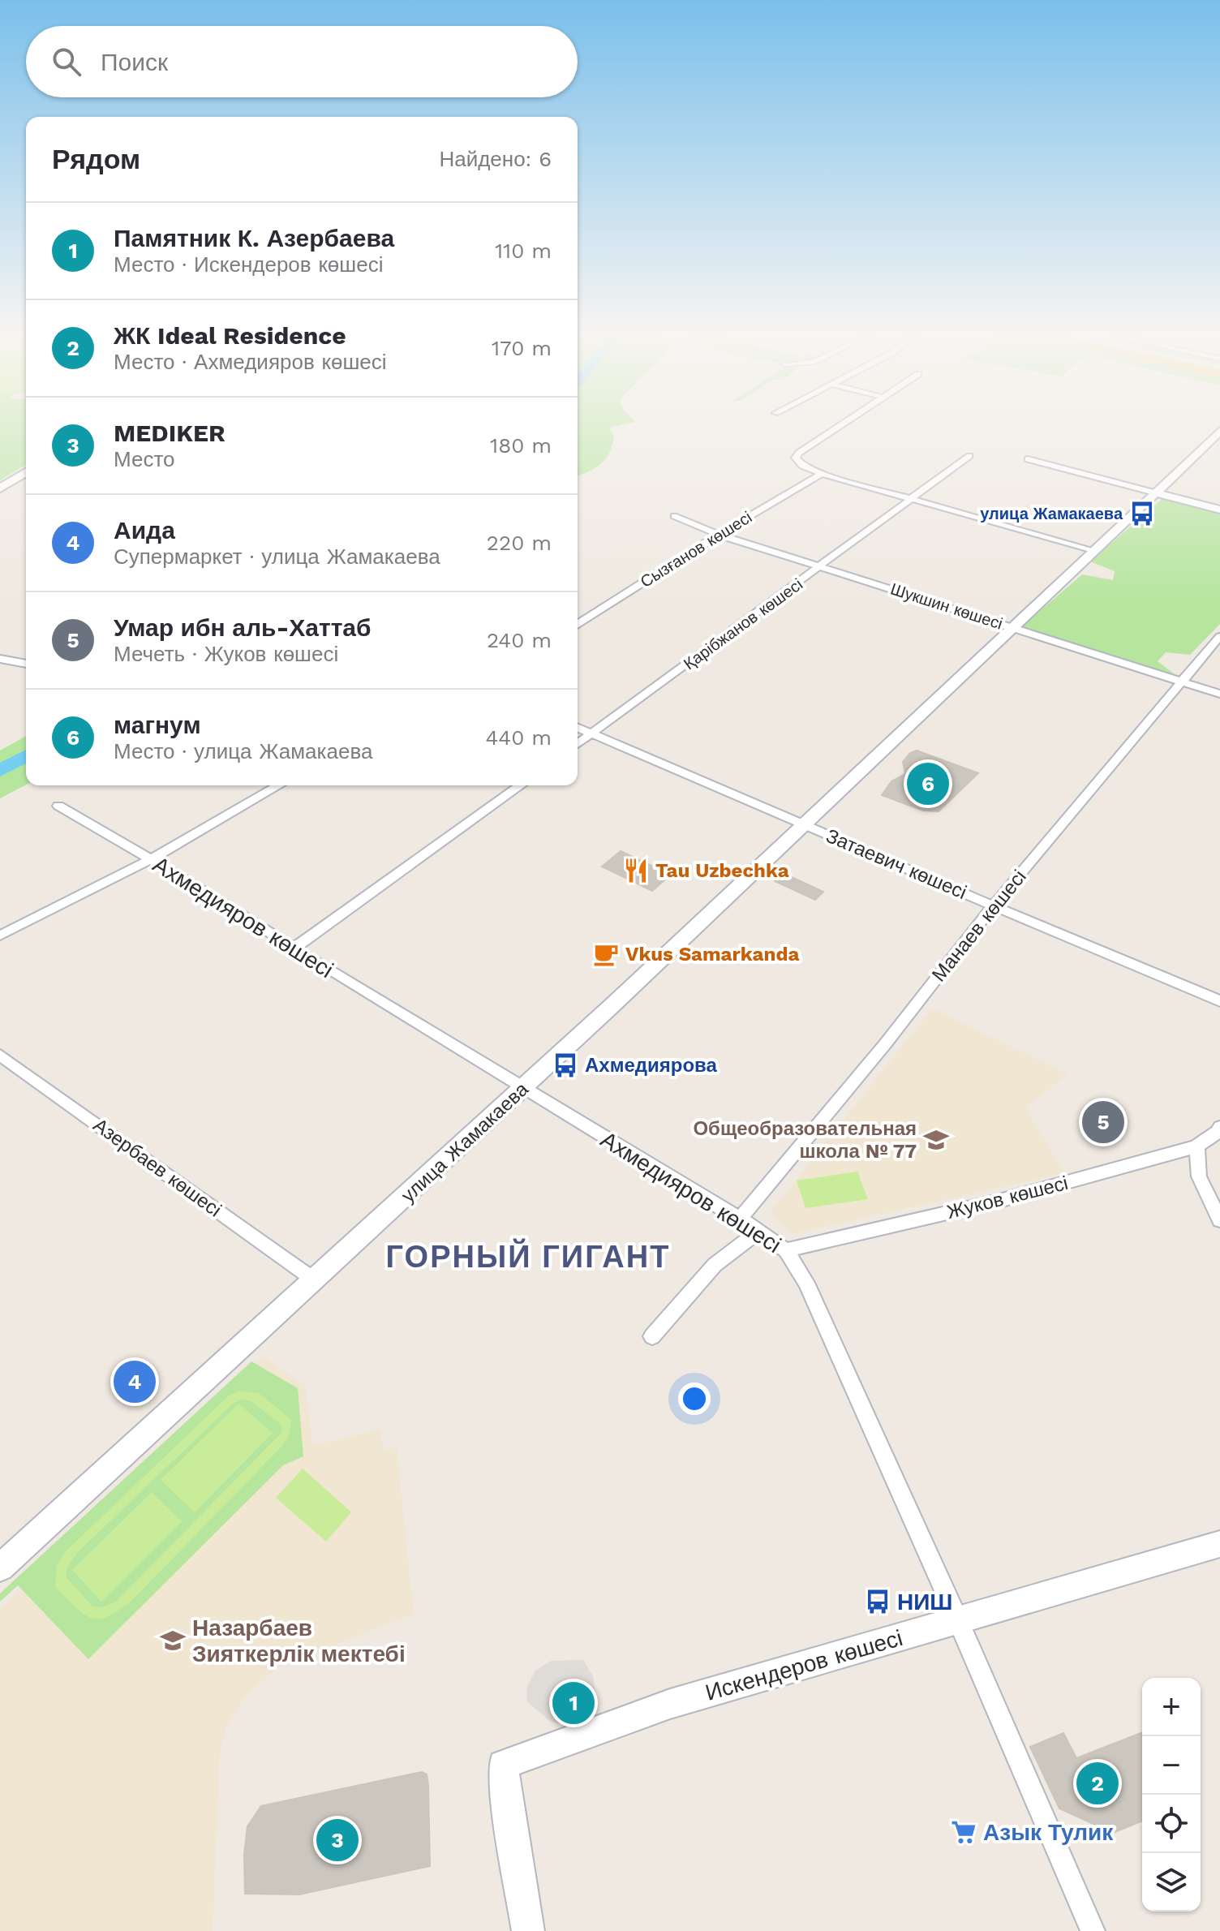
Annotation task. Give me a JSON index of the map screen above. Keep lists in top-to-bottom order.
{
  "streets": {
    "street": [
      "Сызғанов көшесі",
      "Шукшин көшесі",
      "Қарібжанов көшесі",
      "Затаевич көшесі",
      "Ахмедияров көшесі",
      "Манаев көшесі",
      "улица Жамакаева",
      "Азербаев көшесі",
      "Жуков көшесі",
      "Искендеров көшесі"
    ]
  },
  "crossings": [
    ["Сызғанов көшесі", "Шукшин көшесі"],
    ["Шукшин көшесі", "Қарібжанов көшесі"],
    ["Шукшин көшесі", "Манаев көшесі"],
    ["Шукшин көшесі", "улица Жамакаева"],
    ["Қарібжанов көшесі", "Затаевич көшесі"],
    ["Затаевич көшесі", "Манаев көшесі"],
    ["Затаевич көшесі", "улица Жамакаева"],
    ["Ахмедияров көшесі", "Манаев көшесі"],
    ["Ахмедияров көшесі", "улица Жамакаева"],
    ["Ахмедияров көшесі", "Жуков көшесі"],
    ["Ахмедияров көшесі", "Искендеров көшесі"],
    ["улица Жамакаева", "Азербаев көшесі"]
  ],
  "districts": ["ГОРНЫЙ ГИГАНТ"],
  "places": {
    "bus stop": ["улица Жамакаева", "Ахмедиярова", "НИШ"],
    "restaurant": ["Tau Uzbechka"],
    "cafe": ["Vkus Samarkanda"],
    "school or university": ["Общеобразовательная школа № 77", "Назарбаев Зияткерлік мектебі"],
    "supermarket": ["Азык Тулик"]
  },
  "page": {
    "search": "Поиск",
    "heading": ["Рядом", "Найдено: 6"],
    "list": [
      {
        "mark": "1",
        "name": "Памятник К. Азербаева",
        "note": "Место · Искендеров көшесі",
        "value": "110 m"
      },
      {
        "mark": "2",
        "name": "ЖК Ideal Residence",
        "note": "Место · Ахмедияров көшесі",
        "value": "170 m"
      },
      {
        "mark": "3",
        "name": "MEDIKER",
        "note": "Место",
        "value": "180 m"
      },
      {
        "mark": "4",
        "name": "Аида",
        "note": "Супермаркет · улица Жамакаева",
        "value": "220 m"
      },
      {
        "mark": "5",
        "name": "Умар ибн аль-Хаттаб",
        "note": "Мечеть · Жуков көшесі",
        "value": "240 m"
      },
      {
        "mark": "6",
        "name": "магнум",
        "note": "Место · улица Жамакаева",
        "value": "440 m"
      }
    ],
    "pins": [
      "6",
      "5",
      "4",
      "1",
      "2",
      "3"
    ],
    "map_buttons": ["+", "−"]
  }
}
